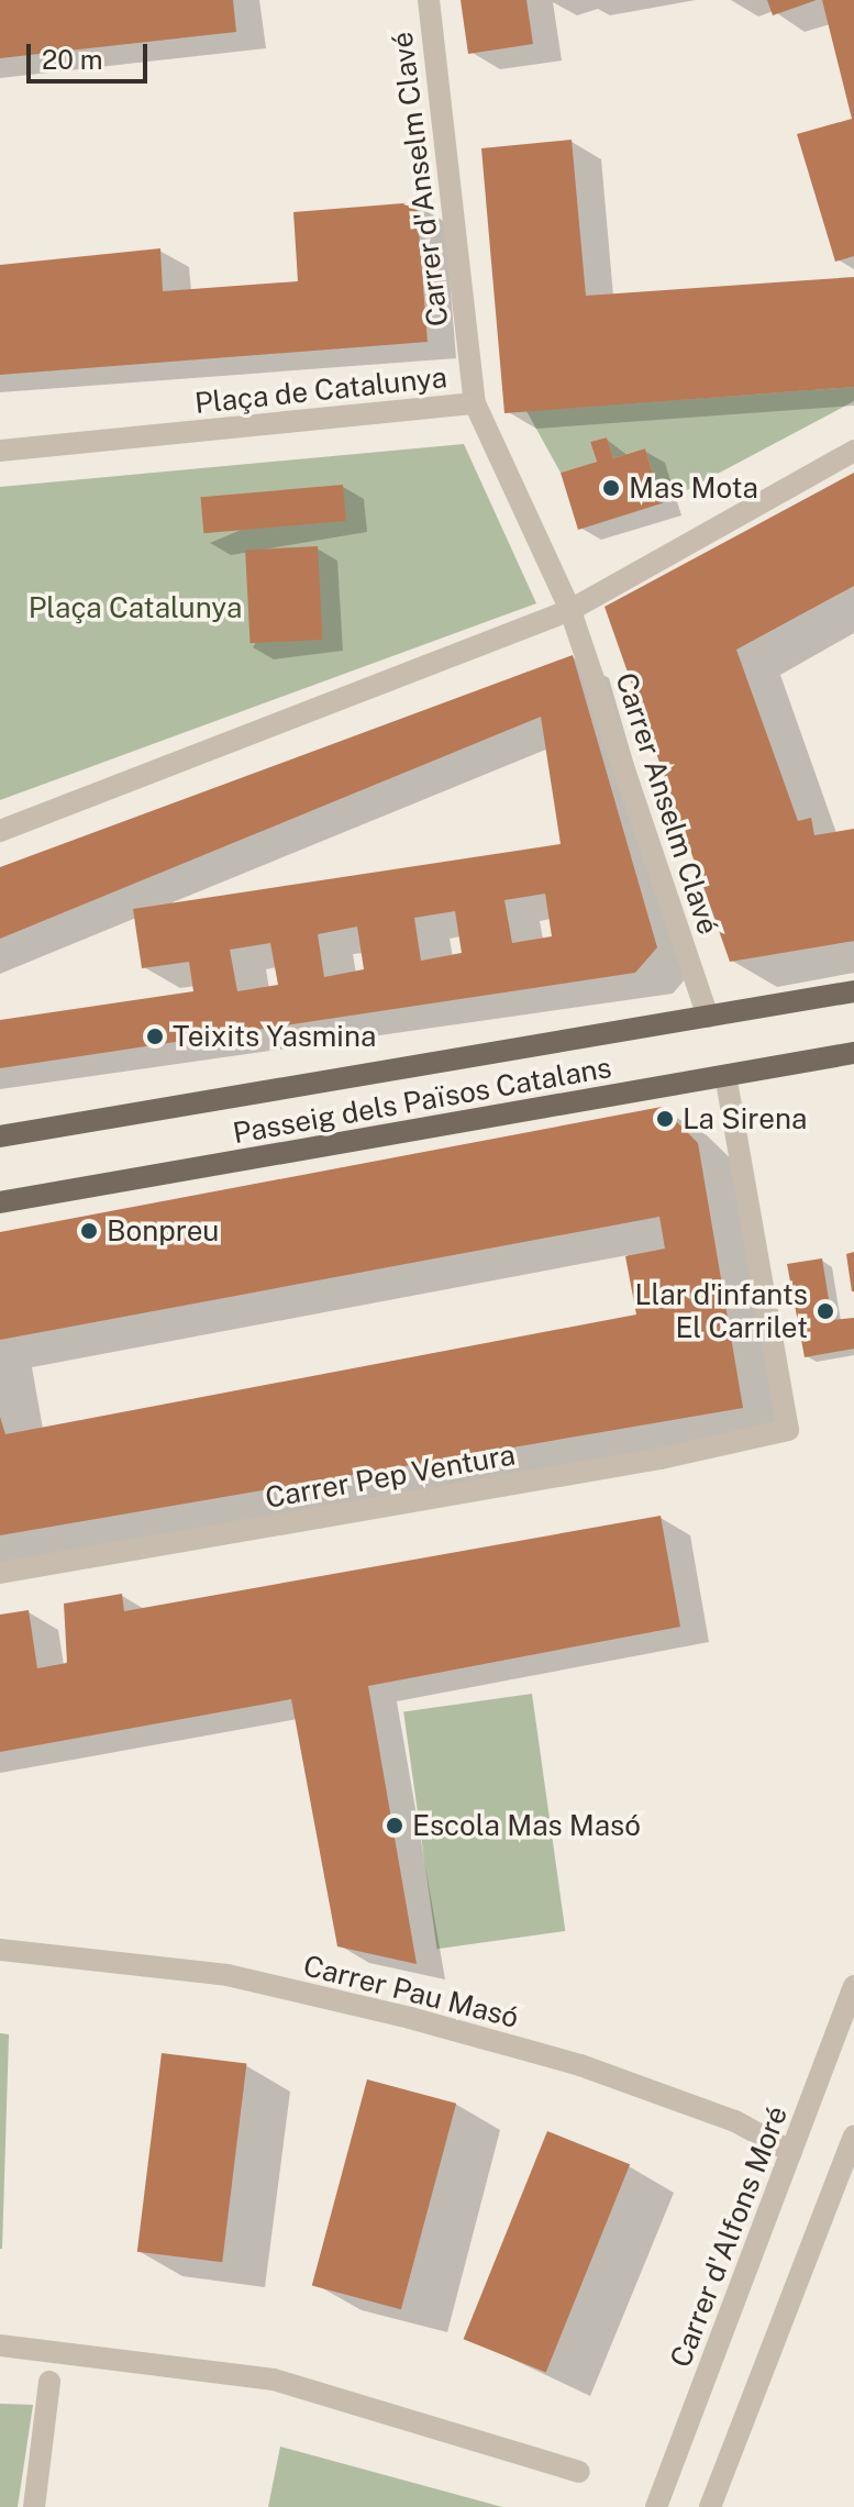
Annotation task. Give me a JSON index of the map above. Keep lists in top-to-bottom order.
{
  "streets": {
    "main road": ["Passeig dels Països Catalans"],
    "street": [
      "Carrer d'Anselm Clavé",
      "Plaça de Catalunya",
      "Carrer Anselm Clavé",
      "Carrer Pep Ventura",
      "Carrer Pau Masó",
      "Carrer d'Alfons Moré"
    ]
  },
  "crossings": [
    ["Carrer d'Anselm Clavé", "Plaça de Catalunya"],
    ["Plaça de Catalunya", "Carrer Anselm Clavé"],
    ["Passeig dels Països Catalans", "Carrer Pep Ventura"],
    ["Carrer Pau Masó", "Carrer d'Alfons Moré"]
  ],
  "parks": ["Plaça Catalunya"],
  "places": [
    "Mas Mota",
    "Teixits Yasmina",
    "La Sirena",
    "Bonpreu",
    "Llar d'infants El Carrilet",
    "Escola Mas Masó"
  ],
  "scale_bar": "20 m"
}
